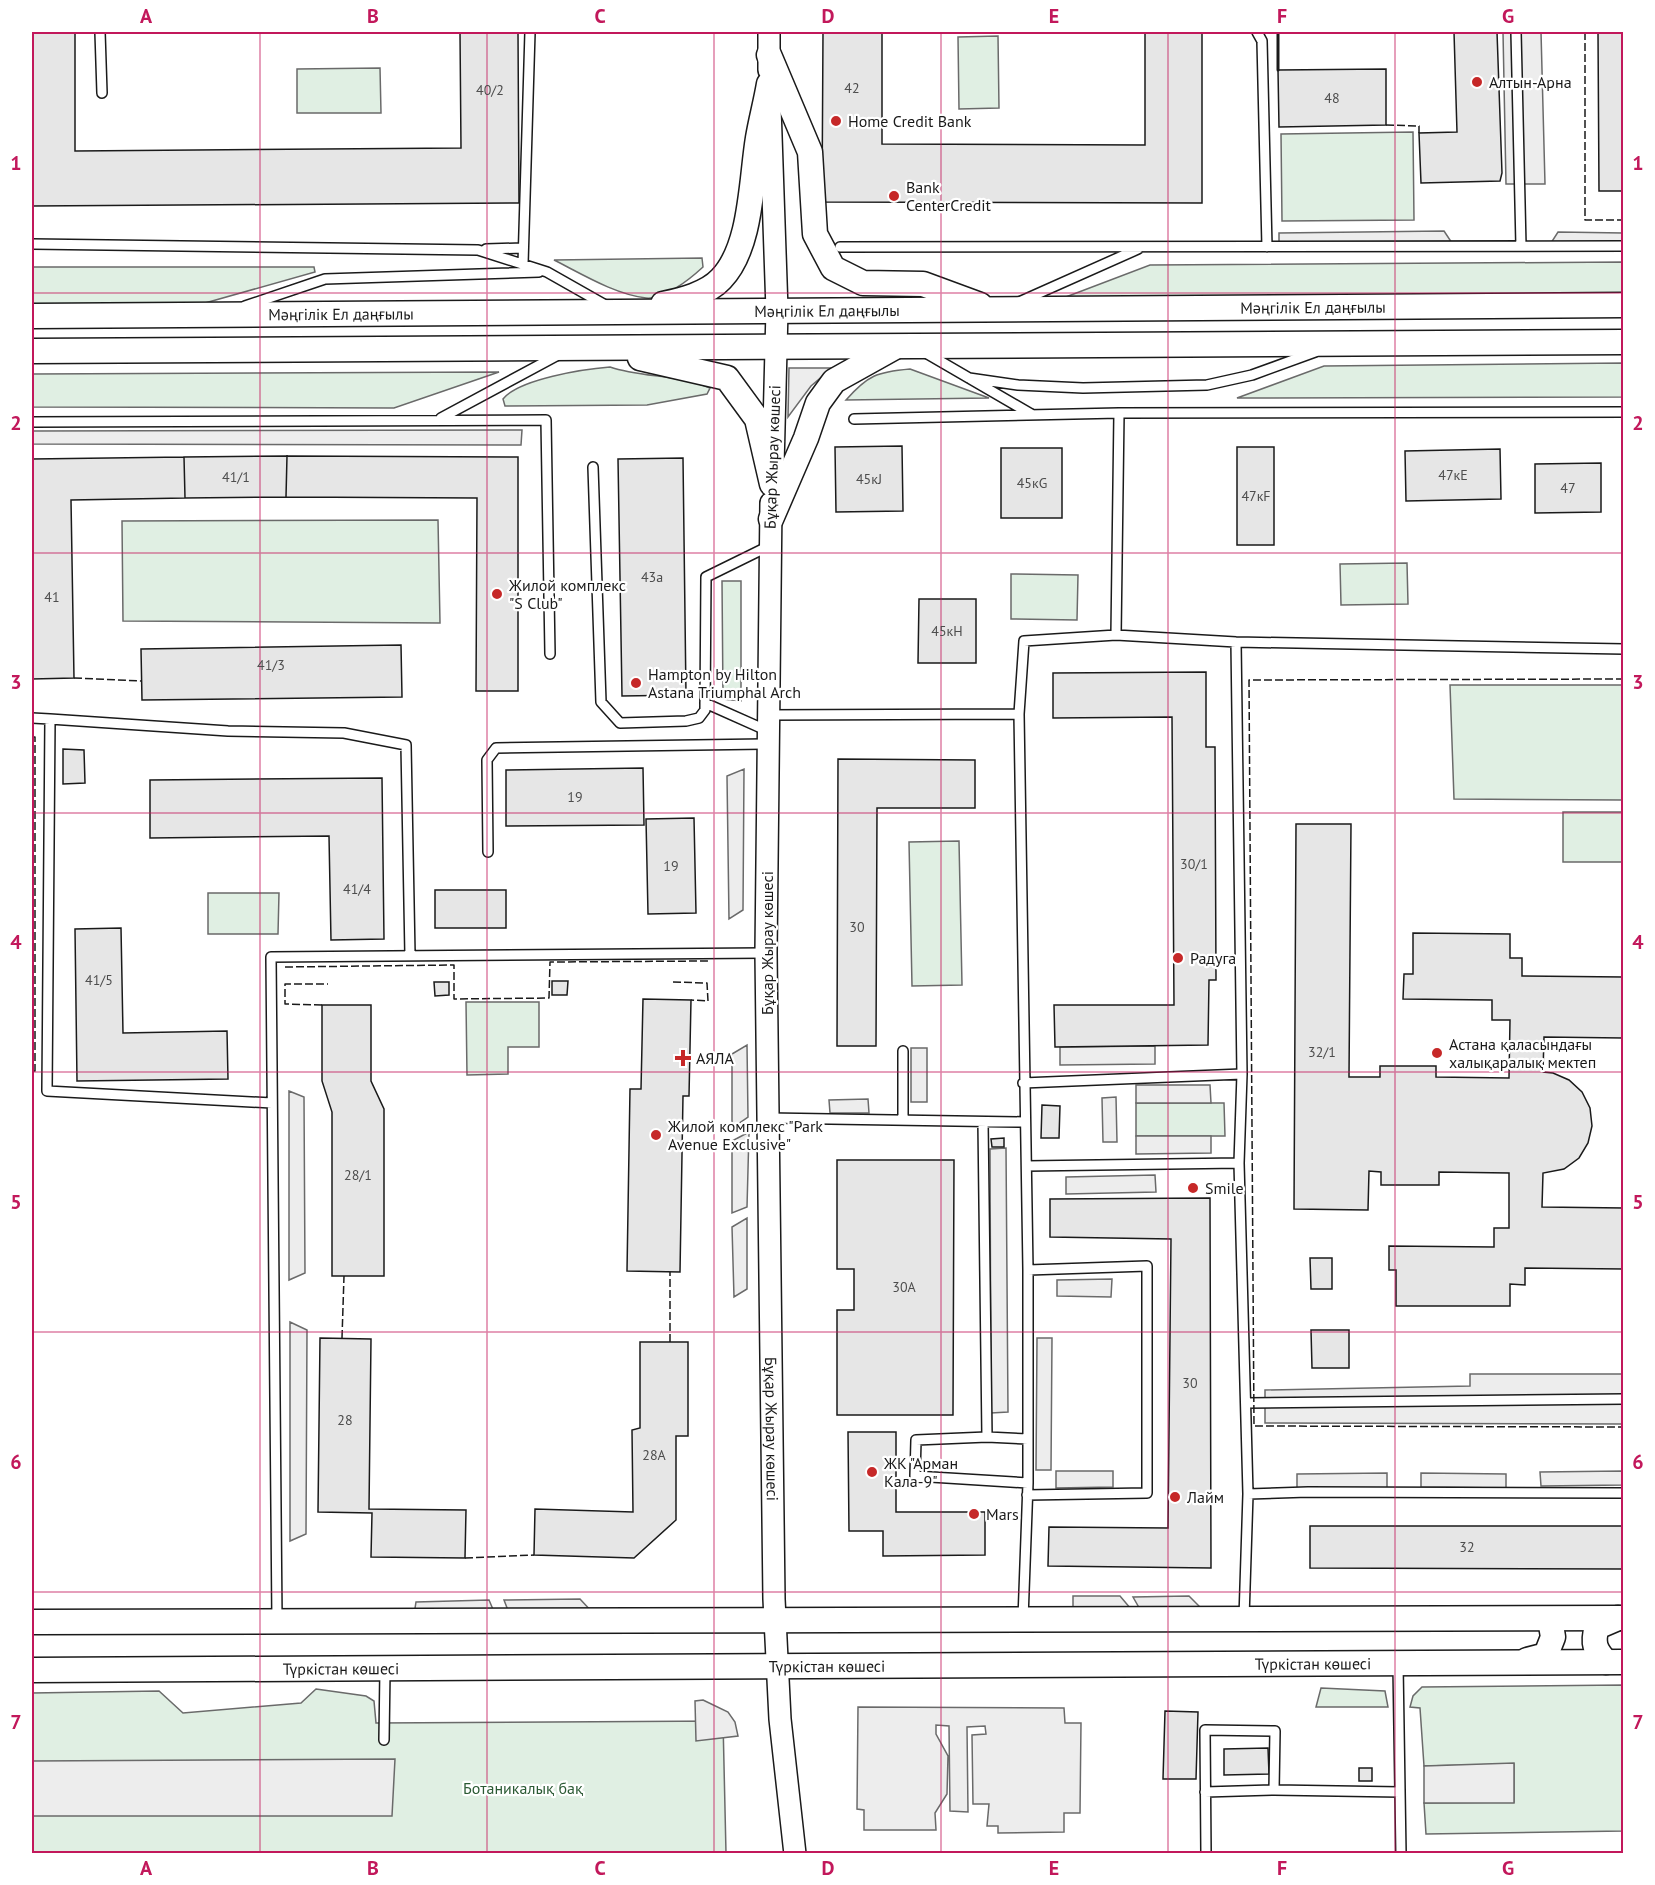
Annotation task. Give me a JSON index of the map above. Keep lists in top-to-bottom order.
{
  "streets": {
    "main road": ["Мәңгілік Ел даңғылы", "Түркістан көшесі"],
    "street": ["Бұқар Жырау көшесі"]
  },
  "crossings": [
    ["Мәңгілік Ел даңғылы", "Бұқар Жырау көшесі"],
    ["Бұқар Жырау көшесі", "Түркістан көшесі"]
  ],
  "parks": ["Ботаникалық бақ"],
  "places": {
    "other": [
      "Алтын-Арна",
      "Home Credit Bank",
      "Bank CenterCredit",
      "Жилой комплекс \"S Club\"",
      "Hampton by Hilton Astana Triumphal Arch",
      "Радуга",
      "Астана қаласындағы халықаралық мектеп",
      "Жилой комплекс \"Park Avenue Exclusive\"",
      "Smile",
      "ЖК \"Арман Кала-9\"",
      "Лайм",
      "Mars"
    ],
    "health": ["АЯЛА"]
  },
  "house_numbers": [
    "42",
    "40/2",
    "48",
    "47кЕ",
    "41/1",
    "45кJ",
    "45кG",
    "47",
    "47кF",
    "43а",
    "41",
    "45кH",
    "41/3",
    "19",
    "30/1",
    "19",
    "41/4",
    "30",
    "41/5",
    "32/1",
    "28/1",
    "30А",
    "30",
    "28",
    "28А",
    "32"
  ],
  "grid": {
    "columns": [
      "A",
      "B",
      "C",
      "D",
      "E",
      "F",
      "G"
    ],
    "rows": [
      "1",
      "2",
      "3",
      "4",
      "5",
      "6",
      "7"
    ]
  }
}
